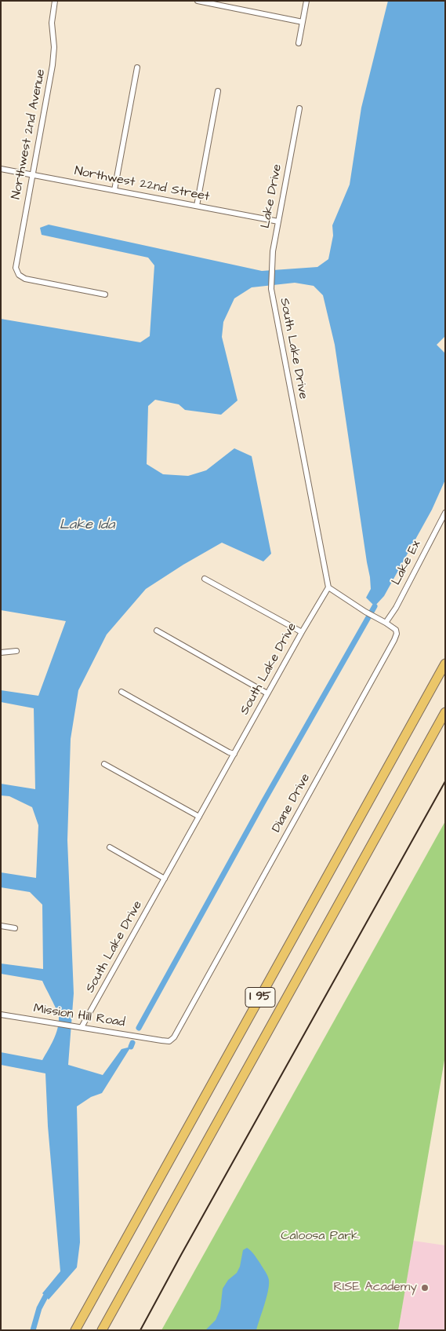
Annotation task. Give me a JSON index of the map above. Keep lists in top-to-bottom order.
{
  "streets": {
    "highway": ["I 95"],
    "street": [
      "Northwest 2nd Avenue",
      "Northwest 22nd Street",
      "Lake Drive",
      "South Lake Drive",
      "Lake Ex",
      "Diane Drive",
      "Mission Hill Road"
    ]
  },
  "crossings": [
    ["Northwest 2nd Avenue", "Northwest 22nd Street"],
    ["Northwest 22nd Street", "Lake Drive"],
    ["Lake Drive", "South Lake Drive"],
    ["South Lake Drive", "Diane Drive"],
    ["South Lake Drive", "Mission Hill Road"],
    ["Lake Ex", "Diane Drive"],
    ["Diane Drive", "Mission Hill Road"]
  ],
  "water": ["Lake Ida"],
  "parks": ["Caloosa Park"],
  "places": ["RISE Academy"]
}
